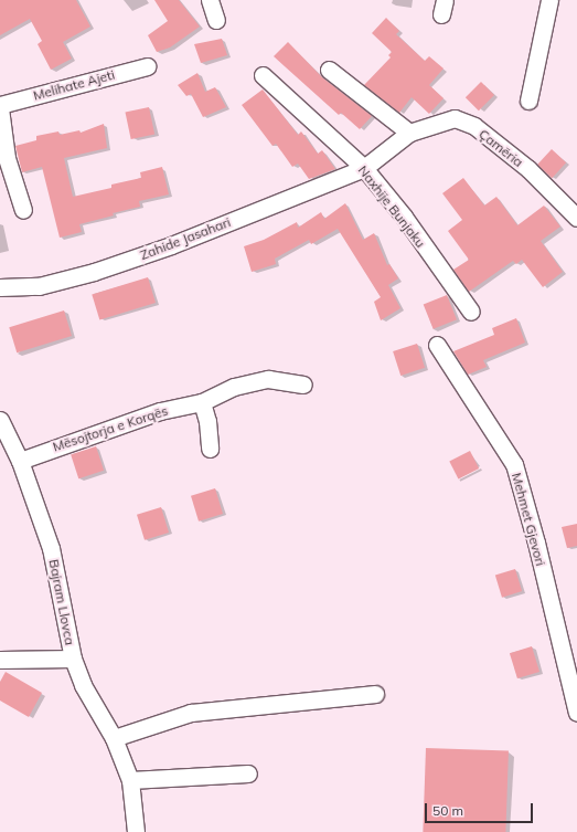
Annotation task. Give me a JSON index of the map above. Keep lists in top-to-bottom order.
{
  "streets": {
    "street": [
      "Melihate Ajeti",
      "Çamëria",
      "Naxhije Bunjaku",
      "Zahide Jasahari",
      "Mësojtorja e Korqës",
      "Mehmet Gjevori",
      "Bajram Llovca"
    ]
  },
  "crossings": [
    ["Çamëria", "Naxhije Bunjaku"],
    ["Çamëria", "Zahide Jasahari"],
    ["Naxhije Bunjaku", "Zahide Jasahari"],
    ["Mësojtorja e Korqës", "Bajram Llovca"]
  ],
  "scale_bar": "50 m"
}
